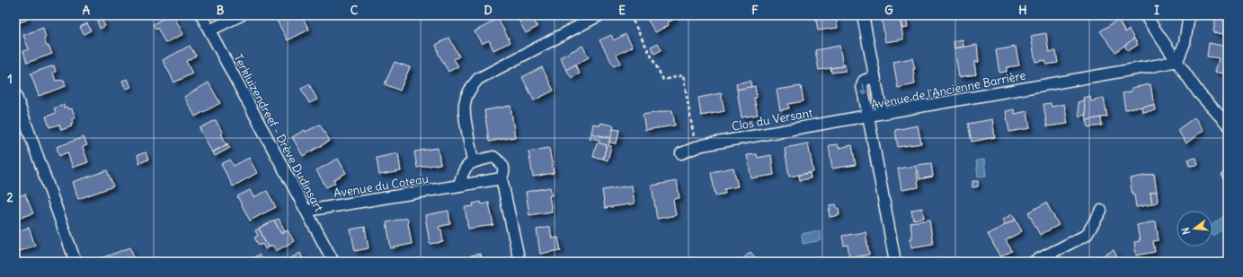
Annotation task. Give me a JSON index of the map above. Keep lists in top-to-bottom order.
{
  "streets": {
    "street": [
      "Avenue de l'Ancienne Barrière",
      "Clos du Versant",
      "Terkluizendreef - Drève Dudinsart",
      "Avenue du Coteau"
    ]
  },
  "crossings": [
    ["Avenue de l'Ancienne Barrière", "Clos du Versant"],
    ["Terkluizendreef - Drève Dudinsart", "Avenue du Coteau"]
  ],
  "north": "left",
  "grid": {
    "columns": [
      "A",
      "B",
      "C",
      "D",
      "E",
      "F",
      "G",
      "H",
      "I"
    ],
    "rows": ["1", "2"]
  }
}
